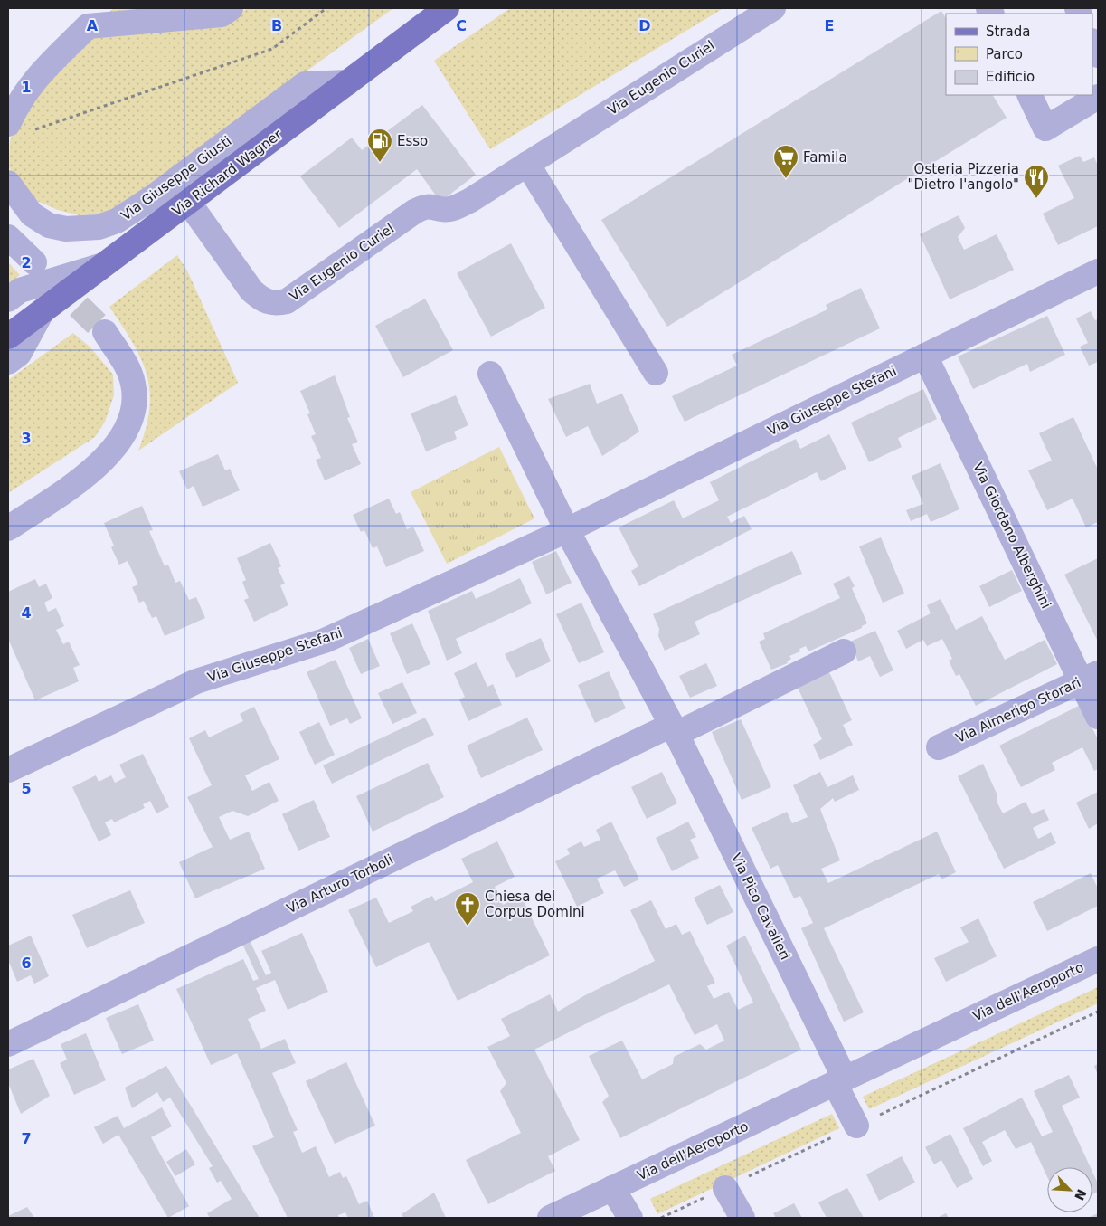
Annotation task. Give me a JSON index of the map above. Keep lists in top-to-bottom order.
{
  "streets": {
    "main road": ["Via Richard Wagner"],
    "street": [
      "Via Eugenio Curiel",
      "Via Giuseppe Giusti",
      "Via Giuseppe Stefani",
      "Via Giordano Alberghini",
      "Via Almerigo Storari",
      "Via Arturo Torboli",
      "Via Pico Cavalieri",
      "Via dell'Aeroporto"
    ]
  },
  "crossings": [
    ["Via Eugenio Curiel", "Via Richard Wagner"],
    ["Via Richard Wagner", "Via Giuseppe Giusti"],
    ["Via Giuseppe Stefani", "Via Giordano Alberghini"],
    ["Via Giuseppe Stefani", "Via Pico Cavalieri"],
    ["Via Giordano Alberghini", "Via Almerigo Storari"],
    ["Via Arturo Torboli", "Via Pico Cavalieri"],
    ["Via Pico Cavalieri", "Via dell'Aeroporto"]
  ],
  "places": {
    "fuel station": ["Esso"],
    "supermarket": ["Famila"],
    "restaurant": ["Osteria Pizzeria \"Dietro l'angolo\""],
    "church": ["Chiesa del Corpus Domini"]
  },
  "legend": ["Strada", "Parco", "Edificio"],
  "north": "bottom right",
  "grid": {
    "columns": [
      "A",
      "B",
      "C",
      "D",
      "E"
    ],
    "rows": [
      "1",
      "2",
      "3",
      "4",
      "5",
      "6",
      "7"
    ]
  }
}
